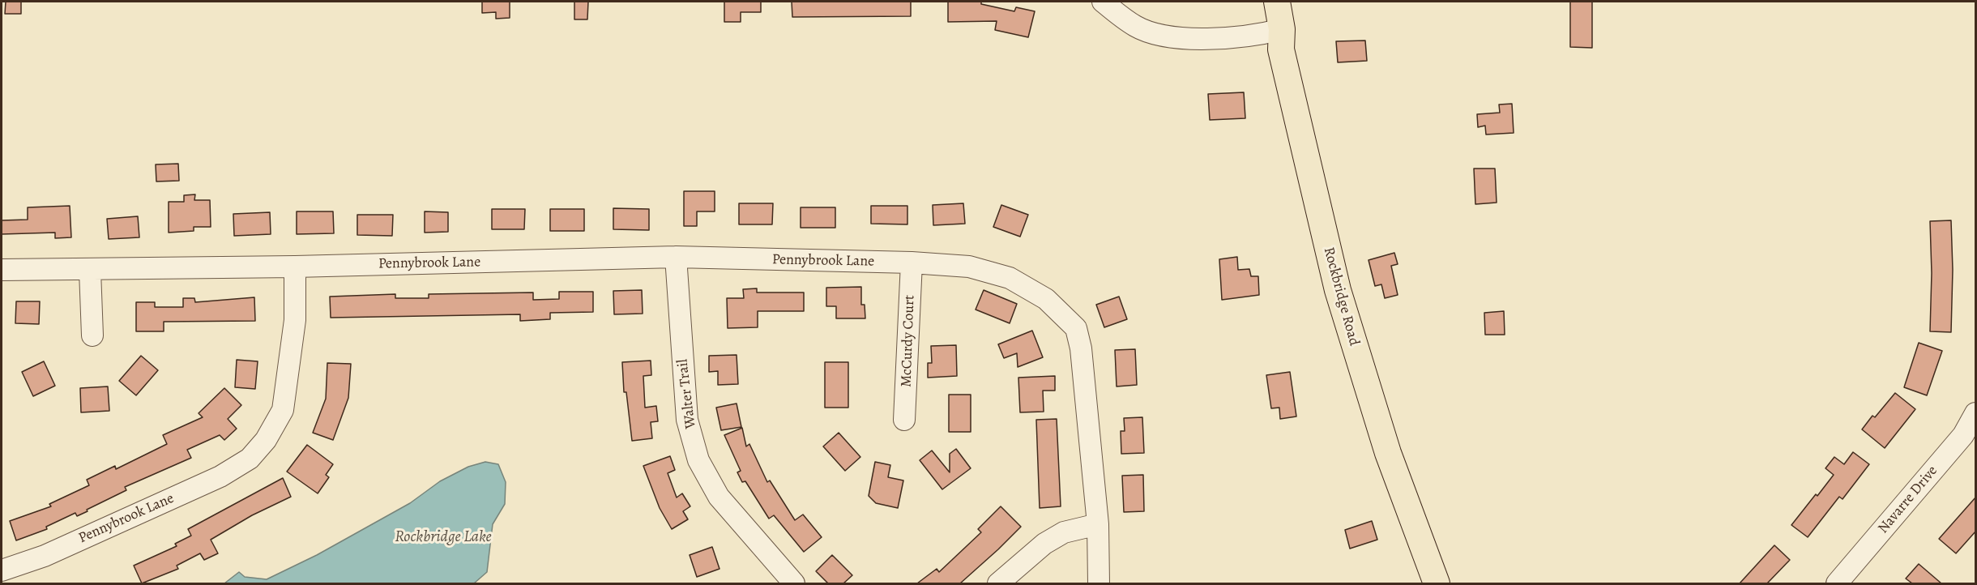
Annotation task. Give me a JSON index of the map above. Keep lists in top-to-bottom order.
{
  "streets": {
    "main road": ["Rockbridge Road"],
    "street": [
      "Pennybrook Lane",
      "McCurdy Court",
      "Walter Trail",
      "Navarre Drive"
    ]
  },
  "crossings": [
    ["Pennybrook Lane", "McCurdy Court"],
    ["Pennybrook Lane", "Walter Trail"]
  ],
  "water": ["Rockbridge Lake"]
}
